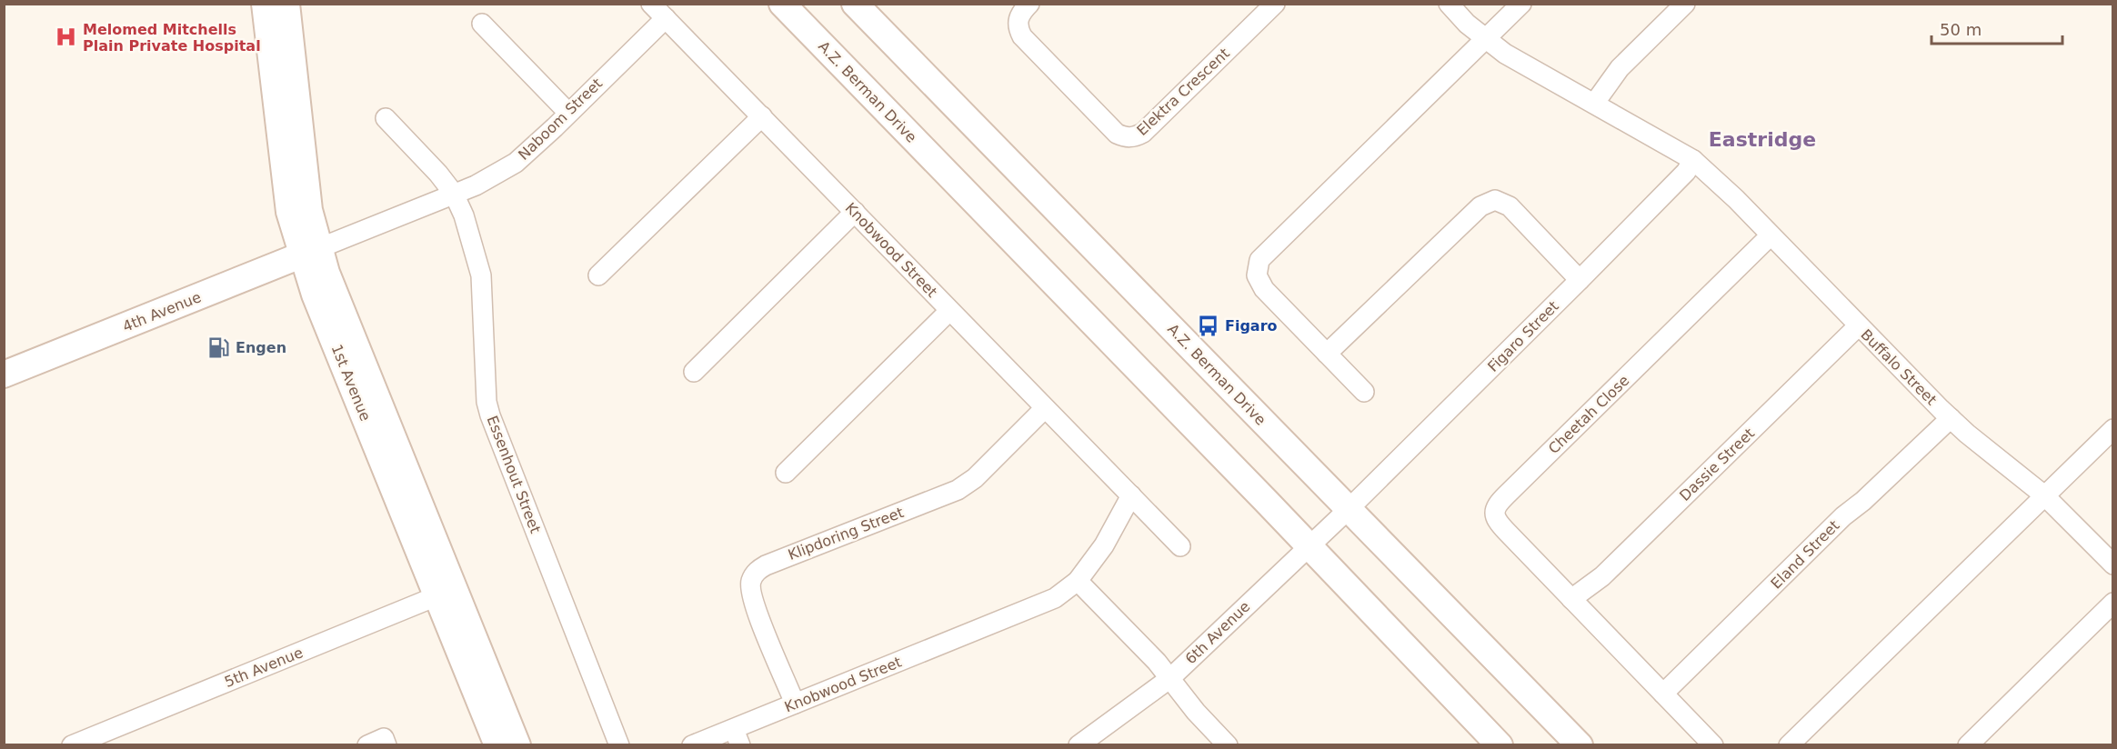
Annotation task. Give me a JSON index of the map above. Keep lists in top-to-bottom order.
{
  "streets": {
    "main road": ["A.Z. Berman Drive", "4th Avenue", "1st Avenue"],
    "street": [
      "Elektra Crescent",
      "Naboom Street",
      "Knobwood Street",
      "Figaro Street",
      "Buffalo Street",
      "Cheetah Close",
      "Dassie Street",
      "Essenhout Street",
      "Klipdoring Street",
      "Eland Street",
      "6th Avenue",
      "5th Avenue"
    ]
  },
  "crossings": [
    ["A.Z. Berman Drive", "Figaro Street"],
    ["A.Z. Berman Drive", "6th Avenue"],
    ["Naboom Street", "Knobwood Street"],
    ["Naboom Street", "4th Avenue"],
    ["Naboom Street", "1st Avenue"],
    ["Naboom Street", "Essenhout Street"],
    ["Knobwood Street", "Klipdoring Street"],
    ["4th Avenue", "1st Avenue"],
    ["Figaro Street", "Buffalo Street"],
    ["Figaro Street", "6th Avenue"],
    ["Buffalo Street", "Cheetah Close"],
    ["Buffalo Street", "Dassie Street"],
    ["Buffalo Street", "Eland Street"],
    ["1st Avenue", "5th Avenue"],
    ["Cheetah Close", "Dassie Street"],
    ["Cheetah Close", "Eland Street"]
  ],
  "districts": ["Eastridge"],
  "places": {
    "hospital": ["Melomed Mitchells Plain Private Hospital"],
    "bus stop": ["Figaro"],
    "fuel station": ["Engen"]
  },
  "scale_bar": "50 m"
}
